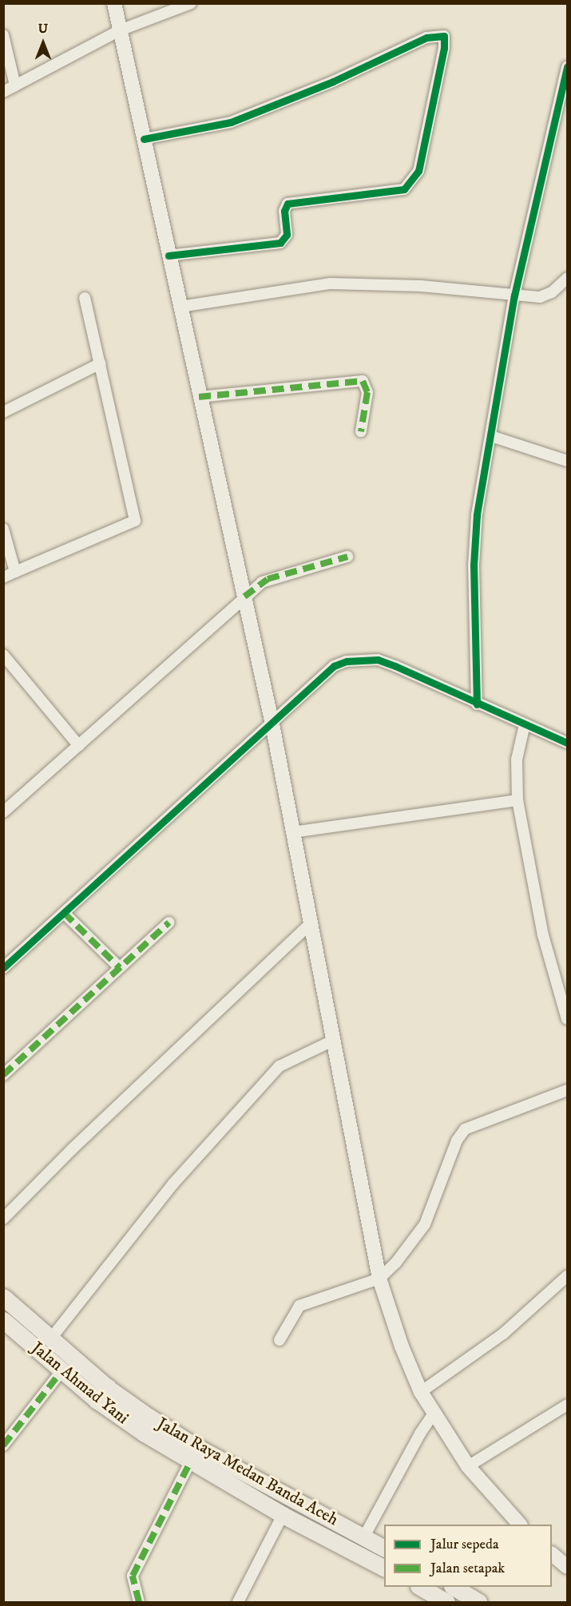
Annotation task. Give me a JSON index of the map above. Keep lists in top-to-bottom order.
{
  "streets": {
    "main road": ["Jalan Ahmad Yani", "Jalan Raya Medan Banda Aceh"]
  },
  "crossings": [
    ["Jalan Ahmad Yani", "Jalan Raya Medan Banda Aceh"]
  ],
  "legend": ["Jalur sepeda", "Jalan setapak"],
  "north": "top"
}
